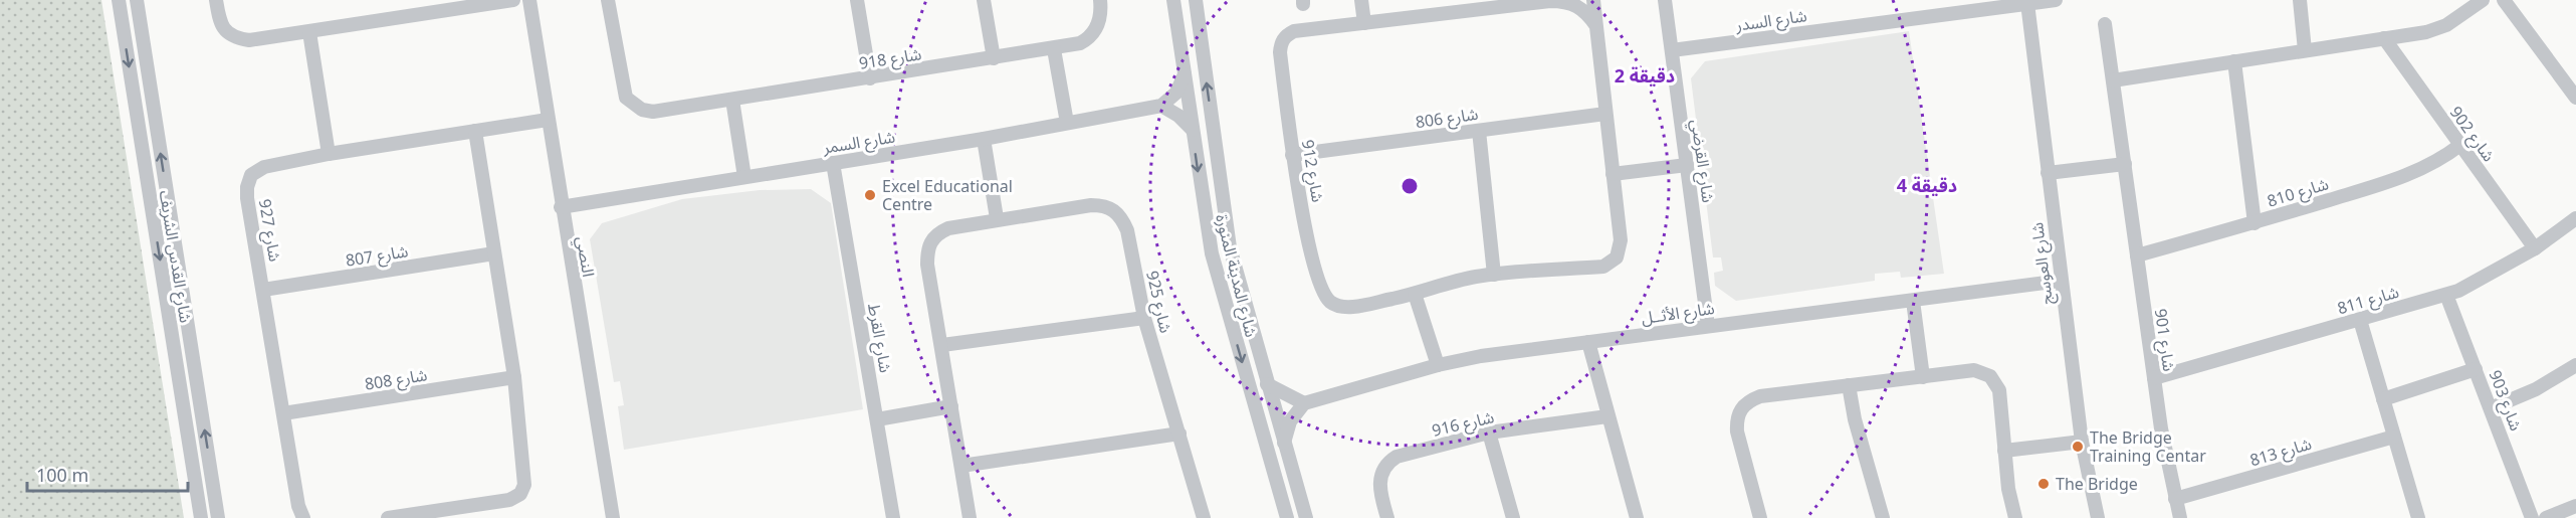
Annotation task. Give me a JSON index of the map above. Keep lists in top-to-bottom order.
{
  "streets": {
    "street": [
      "شارع السدر",
      "شارع 918",
      "شارع 806",
      "شارع 902",
      "شارع السمر",
      "شارع القرضي",
      "شارع 912",
      "شارع 810",
      "شارع 927",
      "شارع 807",
      "شارع القدس الشريف",
      "النصي",
      "شارع العوسج",
      "شارع المدينة المنورة",
      "شارع 811",
      "شارع 925",
      "شارع الأثــل",
      "شارع القرط",
      "شارع 901",
      "شارع 808",
      "شارع 903",
      "شارع 916",
      "شارع 813"
    ]
  },
  "crossings": [
    ["شارع السدر", "شارع القرضي"],
    ["شارع السدر", "شارع العوسج"],
    ["شارع 806", "شارع 912"],
    ["شارع 902", "شارع 810"],
    ["شارع 902", "شارع 811"],
    ["شارع السمر", "النصي"],
    ["شارع السمر", "شارع القرط"],
    ["شارع القرضي", "شارع الأثــل"],
    ["شارع 810", "شارع 901"],
    ["شارع 927", "شارع 807"],
    ["شارع 927", "النصي"],
    ["شارع 927", "شارع 808"],
    ["شارع العوسج", "شارع الأثــل"],
    ["شارع 811", "شارع 901"],
    ["شارع 811", "شارع 903"],
    ["شارع 901", "شارع 813"]
  ],
  "places": ["Excel Educational Centre", "The Bridge Training Centar", "The Bridge"],
  "scale_bar": "100 m",
  "rings": ["2 دقيقة", "4 دقيقة"]
}
